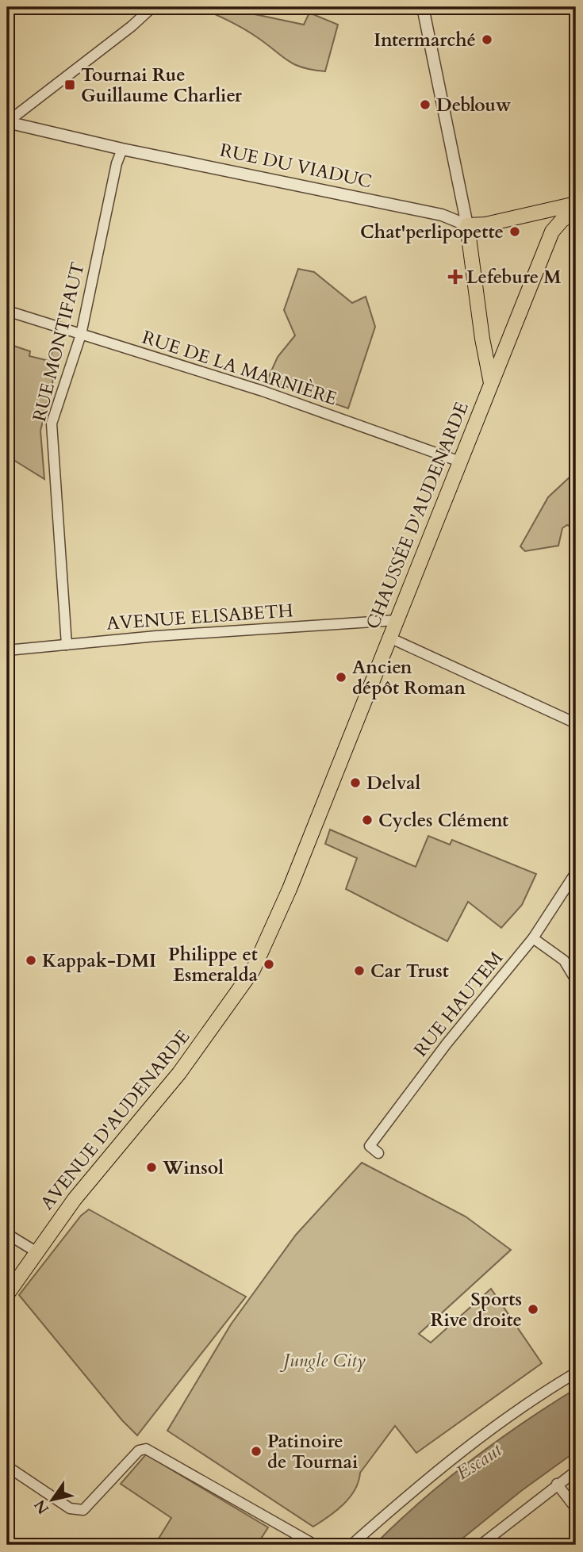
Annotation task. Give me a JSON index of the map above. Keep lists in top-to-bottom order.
{
  "streets": {
    "main road": ["RUE DU VIADUC", "CHAUSSÉE D'AUDENARDE", "AVENUE D'AUDENARDE"],
    "street": [
      "RUE MONTIFAUT",
      "RUE DE LA MARNIÈRE",
      "AVENUE ELISABETH",
      "RUE HAUTEM"
    ]
  },
  "crossings": [
    ["RUE DU VIADUC", "RUE MONTIFAUT"],
    ["RUE MONTIFAUT", "RUE DE LA MARNIÈRE"],
    ["RUE MONTIFAUT", "AVENUE ELISABETH"],
    ["RUE DE LA MARNIÈRE", "CHAUSSÉE D'AUDENARDE"],
    ["CHAUSSÉE D'AUDENARDE", "AVENUE ELISABETH"],
    ["CHAUSSÉE D'AUDENARDE", "AVENUE D'AUDENARDE"]
  ],
  "water": ["Escaut"],
  "parks": ["Jungle City"],
  "places": {
    "other": [
      "Intermarché",
      "Deblouw",
      "Chat'perlipopette",
      "Ancien dépôt Roman",
      "Delval",
      "Cycles Clément",
      "Kappak-DMI",
      "Philippe et Esmeralda",
      "Car Trust",
      "Winsol",
      "Sports Rive droite",
      "Patinoire de Tournai"
    ],
    "transit": ["Tournai Rue Guillaume Charlier"],
    "health": ["Lefebure M"]
  },
  "north": "bottom left"
}
